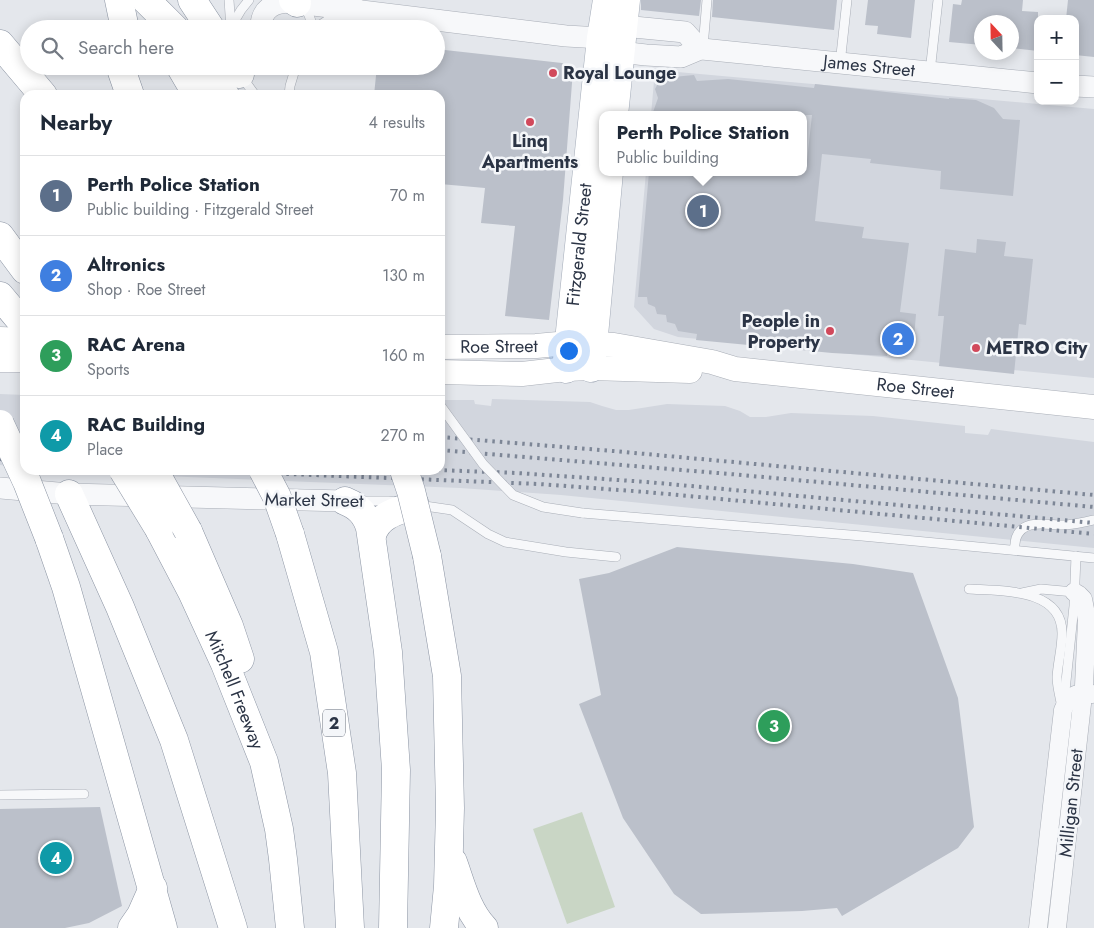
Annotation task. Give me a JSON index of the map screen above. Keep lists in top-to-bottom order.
{
  "streets": {
    "main road": [
      "Fitzgerald Street",
      "Roe Street",
      "Mitchell Freeway",
      "2"
    ],
    "street": ["James Street", "Market Street", "Milligan Street"]
  },
  "crossings": [
    ["James Street", "Fitzgerald Street"],
    ["Fitzgerald Street", "Roe Street"]
  ],
  "places": [
    "Royal Lounge",
    "Linq Apartments",
    "People in Property",
    "METRO City"
  ],
  "north": "top",
  "page": {
    "map_buttons": ["+", "−"],
    "search": "Search here",
    "heading": ["Nearby", "4 results"],
    "popup": ["Perth Police Station", "Public building"],
    "list": [
      {
        "mark": "1",
        "name": "Perth Police Station",
        "note": "Public building · Fitzgerald Street",
        "value": "70 m"
      },
      {
        "mark": "2",
        "name": "Altronics",
        "note": "Shop · Roe Street",
        "value": "130 m"
      },
      {
        "mark": "3",
        "name": "RAC Arena",
        "note": "Sports",
        "value": "160 m"
      },
      {
        "mark": "4",
        "name": "RAC Building",
        "note": "Place",
        "value": "270 m"
      }
    ],
    "pins": [
      "1",
      "2",
      "3",
      "4"
    ]
  }
}
